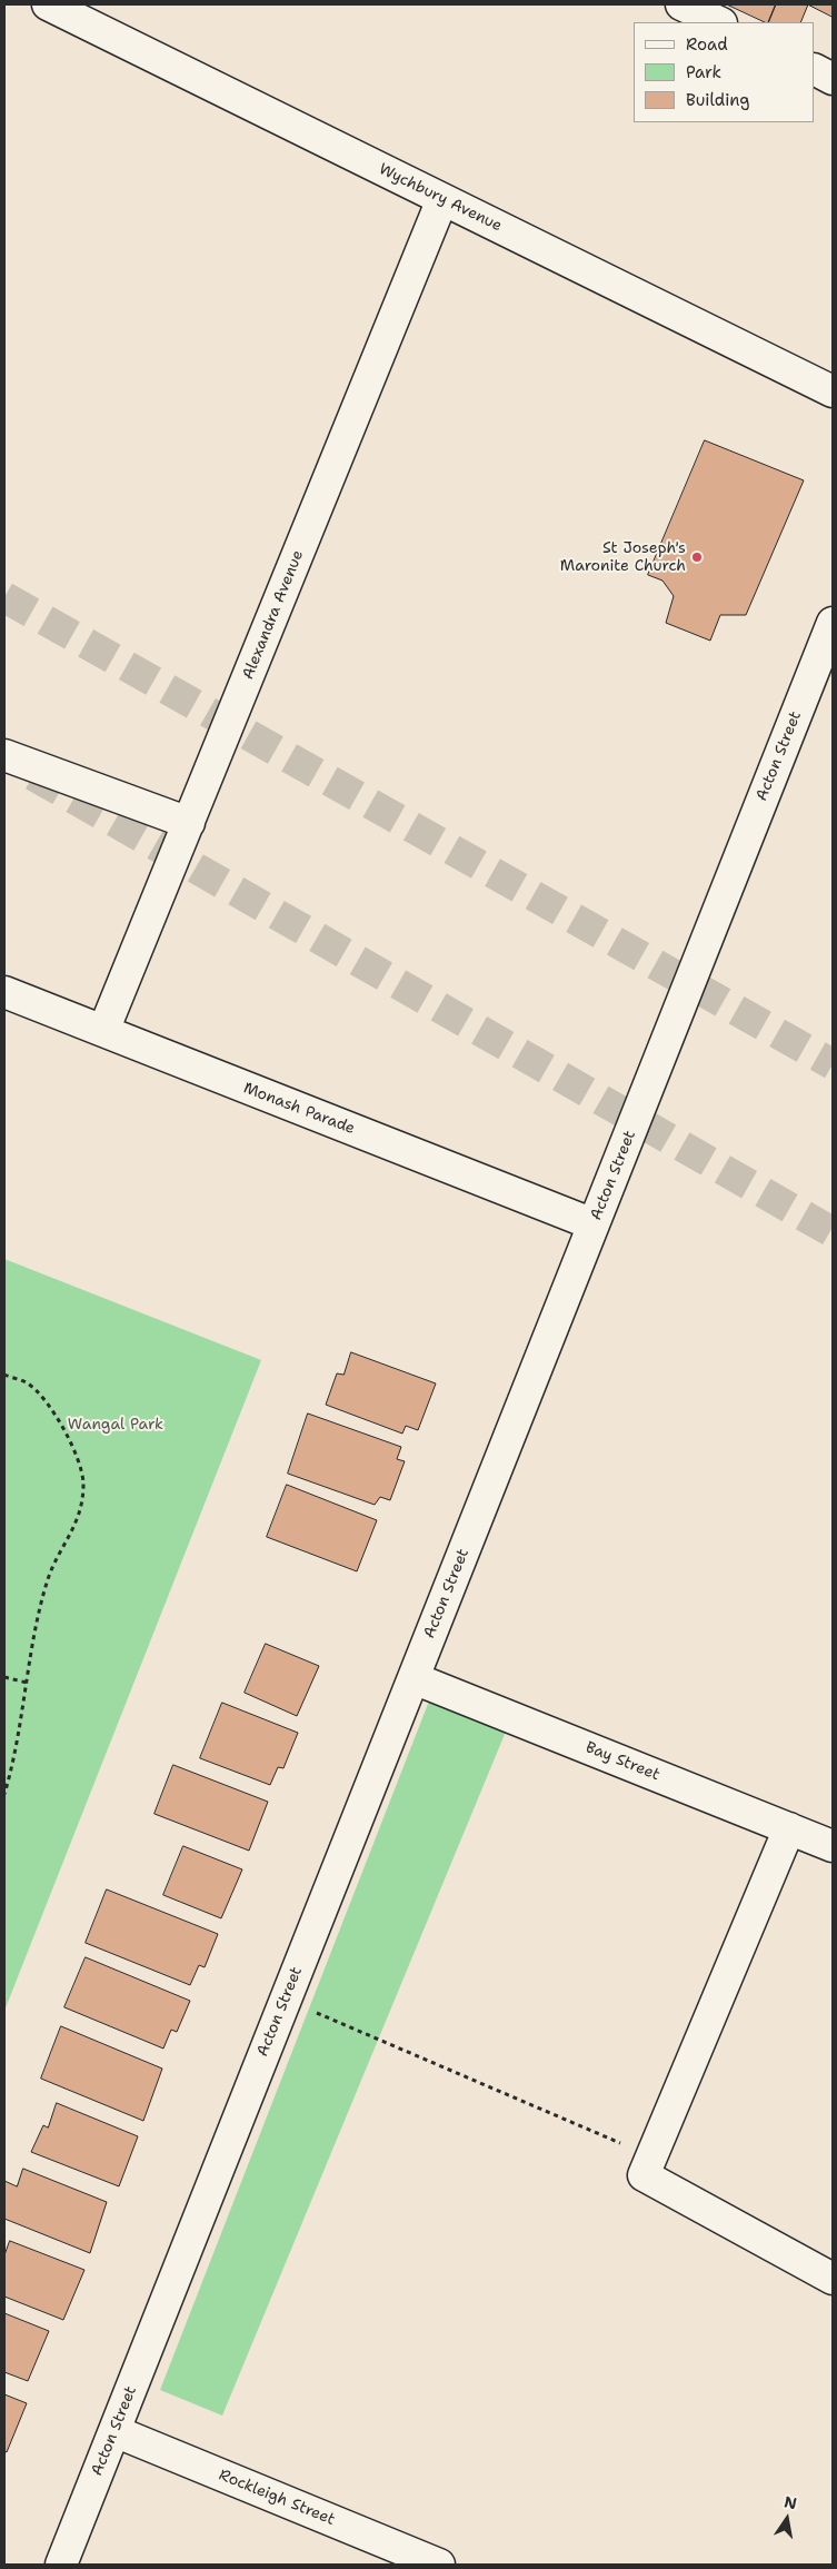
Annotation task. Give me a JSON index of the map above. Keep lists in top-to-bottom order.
{
  "streets": {
    "street": [
      "Wychbury Avenue",
      "Alexandra Avenue",
      "Acton Street",
      "Monash Parade",
      "Bay Street",
      "Rockleigh Street"
    ]
  },
  "crossings": [
    ["Wychbury Avenue", "Alexandra Avenue"],
    ["Alexandra Avenue", "Monash Parade"],
    ["Acton Street", "Monash Parade"],
    ["Acton Street", "Bay Street"],
    ["Acton Street", "Rockleigh Street"]
  ],
  "parks": ["Wangal Park"],
  "places": ["St Joseph's Maronite Church"],
  "legend": ["Road", "Park", "Building"],
  "north": "top"
}
